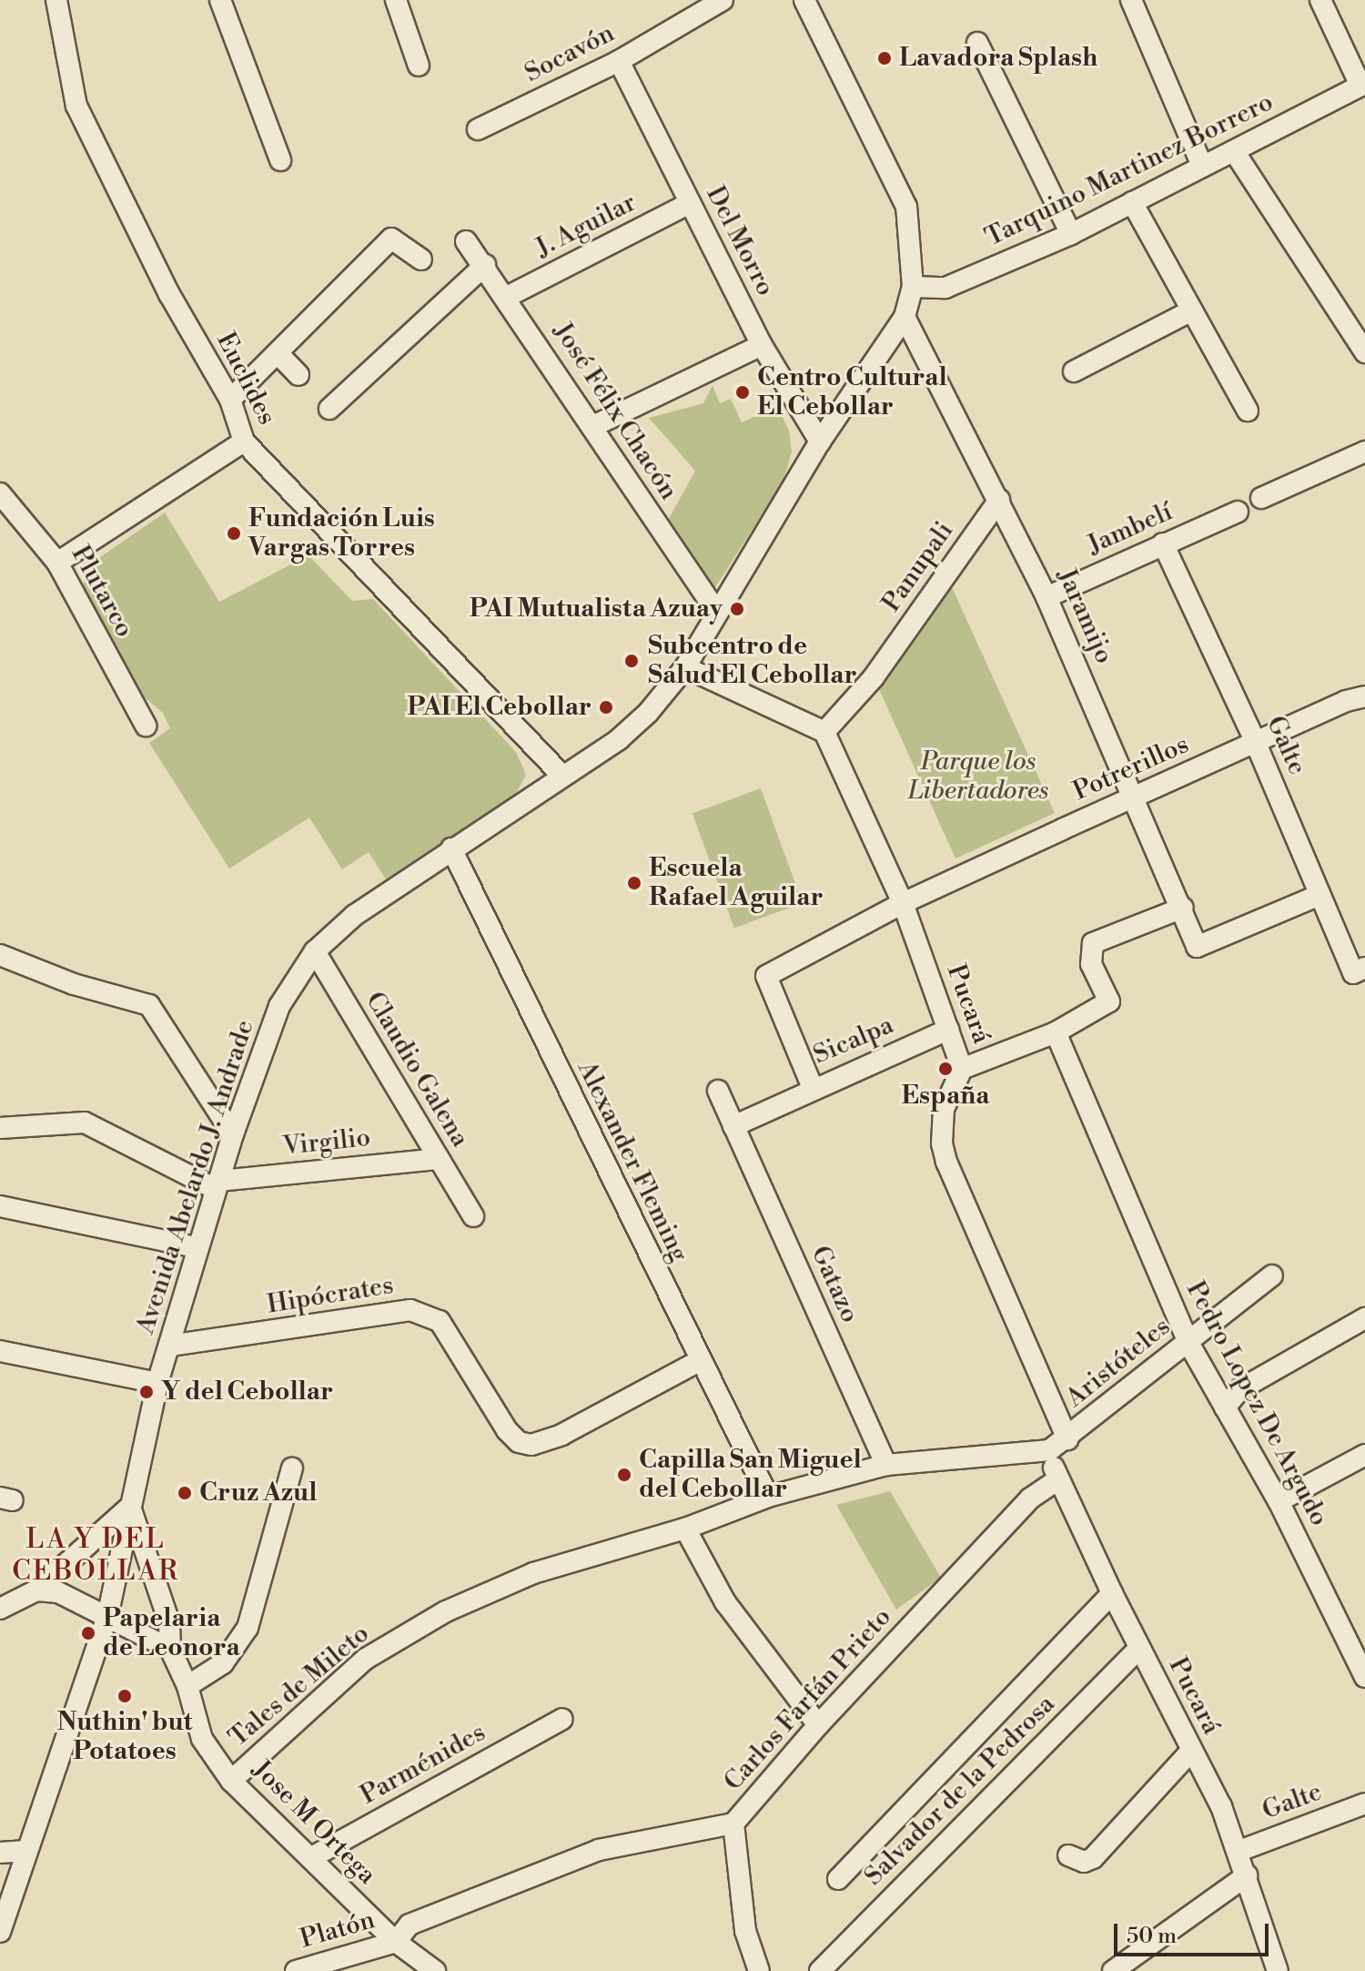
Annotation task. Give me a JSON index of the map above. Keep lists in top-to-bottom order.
{
  "streets": {
    "street": [
      "Socavón",
      "Tarquino Martinez Borrero",
      "J. Aguilar",
      "Del Morro",
      "Euclides",
      "José Félix Chacón",
      "Jambelí",
      "Panupali",
      "Plutarco",
      "Jaramijo",
      "Galte",
      "Potrerillos",
      "Pucará",
      "Sicalpa",
      "Claudio Galena",
      "Virgilio",
      "Alexander Fleming",
      "Avenida Abelardo J. Andrade",
      "Gatazo",
      "Hipócrates",
      "Aristóteles",
      "Pedro Lopez De Argudo",
      "Tales de Mileto",
      "Carlos Farfán Prieto",
      "Parménides",
      "Salvador de la Pedrosa",
      "Jose M Ortega",
      "Platón"
    ]
  },
  "crossings": [
    ["Socavón", "Del Morro"],
    ["Tarquino Martinez Borrero", "Avenida Abelardo J. Andrade"],
    ["J. Aguilar", "Del Morro"],
    ["J. Aguilar", "José Félix Chacón"],
    ["Del Morro", "Avenida Abelardo J. Andrade"],
    ["Euclides", "Avenida Abelardo J. Andrade"],
    ["José Félix Chacón", "Avenida Abelardo J. Andrade"],
    ["Jambelí", "Jaramijo"],
    ["Jambelí", "Galte"],
    ["Panupali", "Jaramijo"],
    ["Panupali", "Pucará"],
    ["Jaramijo", "Galte"],
    ["Jaramijo", "Potrerillos"],
    ["Jaramijo", "Avenida Abelardo J. Andrade"],
    ["Galte", "Potrerillos"],
    ["Galte", "Pucará"],
    ["Potrerillos", "Pucará"],
    ["Potrerillos", "Sicalpa"],
    ["Pucará", "Sicalpa"],
    ["Pucará", "Aristóteles"],
    ["Pucará", "Tales de Mileto"],
    ["Pucará", "Carlos Farfán Prieto"],
    ["Pucará", "Salvador de la Pedrosa"],
    ["Claudio Galena", "Virgilio"],
    ["Claudio Galena", "Avenida Abelardo J. Andrade"],
    ["Virgilio", "Avenida Abelardo J. Andrade"],
    ["Alexander Fleming", "Avenida Abelardo J. Andrade"],
    ["Alexander Fleming", "Hipócrates"],
    ["Alexander Fleming", "Tales de Mileto"],
    ["Avenida Abelardo J. Andrade", "Hipócrates"],
    ["Avenida Abelardo J. Andrade", "Jose M Ortega"],
    ["Gatazo", "Tales de Mileto"],
    ["Aristóteles", "Pedro Lopez De Argudo"],
    ["Aristóteles", "Tales de Mileto"],
    ["Tales de Mileto", "Jose M Ortega"],
    ["Carlos Farfán Prieto", "Jose M Ortega"],
    ["Carlos Farfán Prieto", "Platón"],
    ["Parménides", "Jose M Ortega"],
    ["Jose M Ortega", "Platón"]
  ],
  "districts": ["LA Y DEL CEBOLLAR"],
  "parks": ["Parque los Libertadores"],
  "places": [
    "Lavadora Splash",
    "Centro Cultural El Cebollar",
    "Fundación Luis Vargas Torres",
    "PAI Mutualista Azuay",
    "Subcentro de Salud El Cebollar",
    "PAI El Cebollar",
    "Escuela Rafael Aguilar",
    "España",
    "Y del Cebollar",
    "Capilla San Miguel del Cebollar",
    "Cruz Azul",
    "Papelaria de Leonora",
    "Nuthin' but Potatoes"
  ],
  "scale_bar": "50 m"
}
